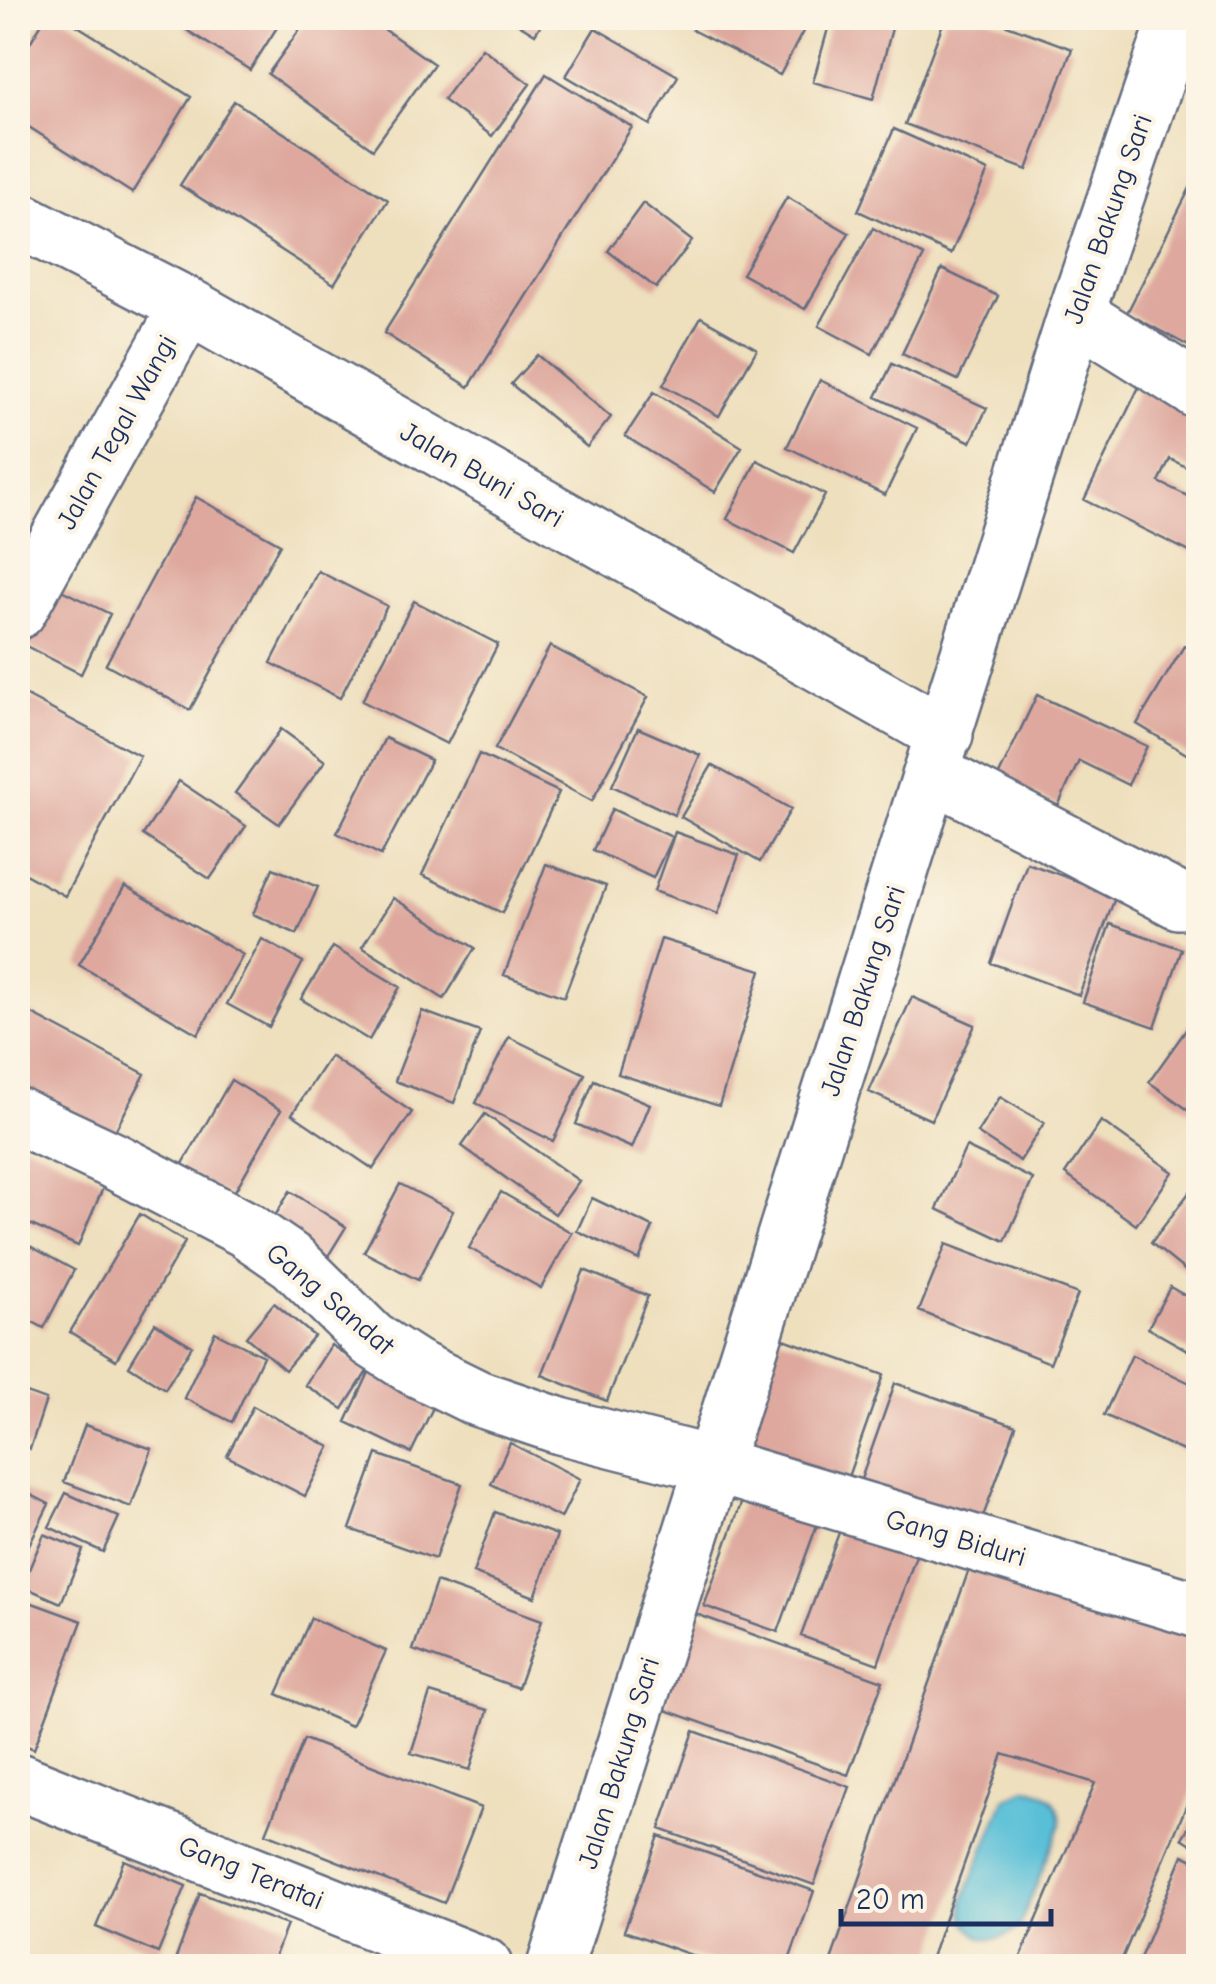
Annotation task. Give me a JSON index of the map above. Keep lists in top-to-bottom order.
{
  "streets": {
    "main road": [
      "Jalan Bakung Sari",
      "Jalan Tegal Wangi",
      "Jalan Buni Sari",
      "Gang Sandat",
      "Gang Biduri",
      "Gang Teratai"
    ]
  },
  "crossings": [
    ["Jalan Bakung Sari", "Jalan Buni Sari"],
    ["Jalan Bakung Sari", "Gang Sandat"],
    ["Jalan Bakung Sari", "Gang Biduri"],
    ["Jalan Tegal Wangi", "Jalan Buni Sari"],
    ["Gang Sandat", "Gang Biduri"]
  ],
  "scale_bar": "20 m"
}
